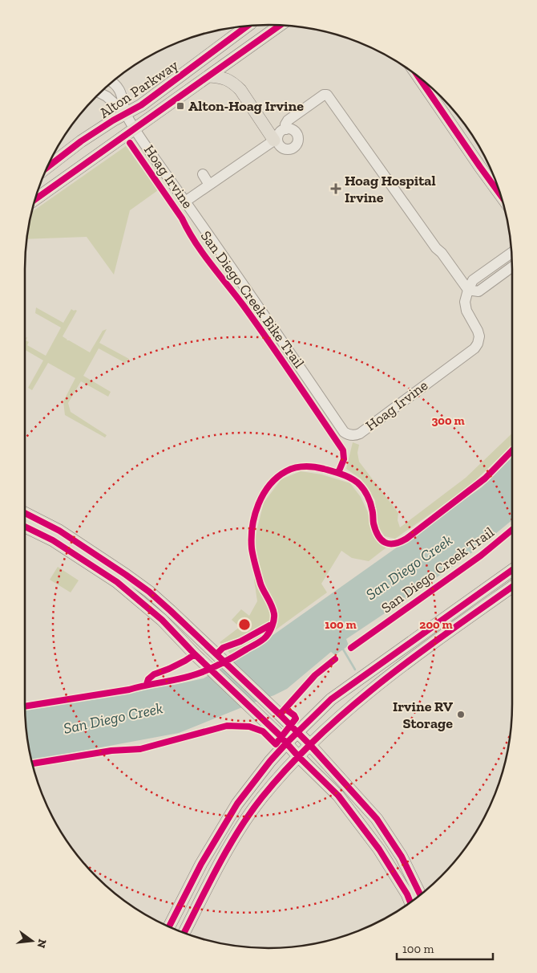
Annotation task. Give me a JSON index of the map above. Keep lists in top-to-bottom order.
{
  "streets": {
    "main road": ["Alton Parkway"],
    "street": ["Hoag Irvine"],
    "cycle path": ["San Diego Creek Bike Trail", "San Diego Creek Trail"]
  },
  "crossings": [
    ["Alton Parkway", "Hoag Irvine"]
  ],
  "water": ["San Diego Creek"],
  "places": {
    "transit": ["Alton-Hoag Irvine"],
    "health": ["Hoag Hospital Irvine"],
    "other": ["Irvine RV Storage"]
  },
  "scale_bar": "100 m",
  "north": "right",
  "rings": ["300 m", "100 m", "200 m"]
}
